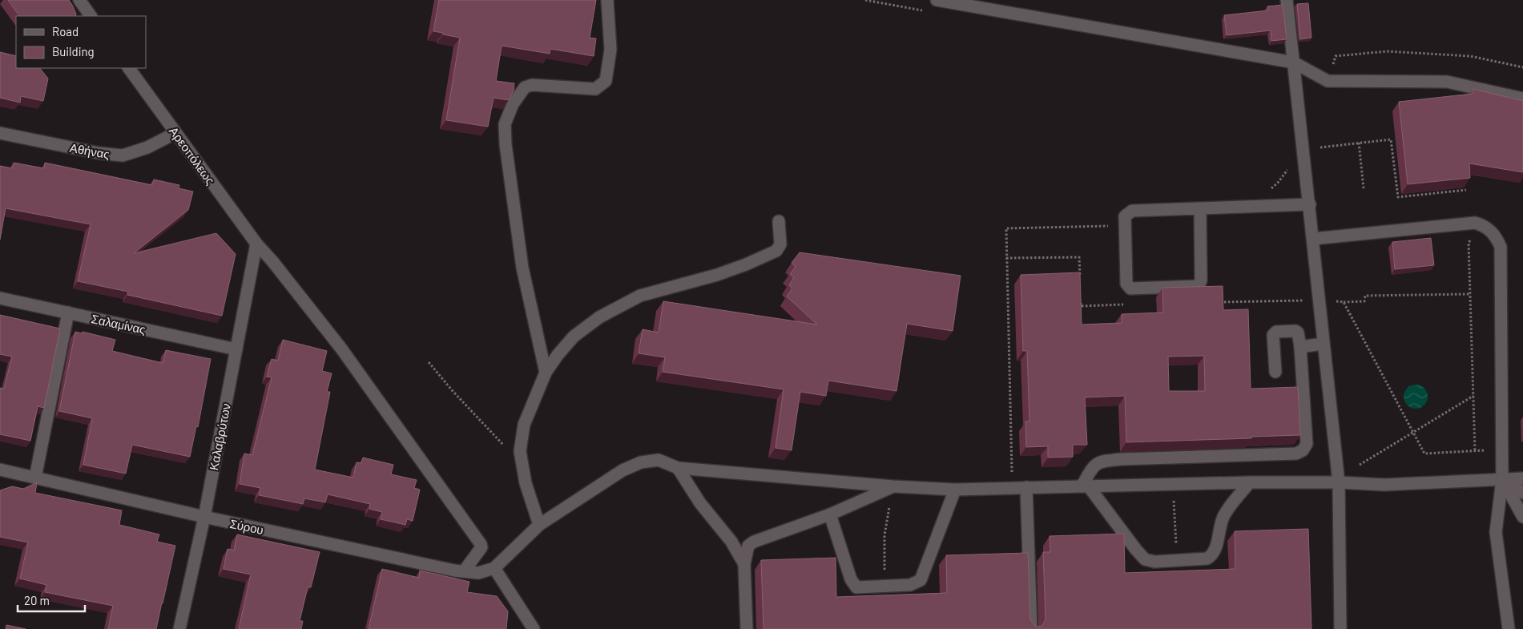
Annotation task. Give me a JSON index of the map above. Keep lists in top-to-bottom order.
{
  "streets": {
    "street": [
      "Αθήνας",
      "Αρεοπόλεως",
      "Σαλαμίνας",
      "Καλαβρύτων",
      "Σύρου"
    ]
  },
  "crossings": [
    ["Αθήνας", "Αρεοπόλεως"],
    ["Αρεοπόλεως", "Καλαβρύτων"],
    ["Αρεοπόλεως", "Σύρου"],
    ["Σαλαμίνας", "Καλαβρύτων"],
    ["Καλαβρύτων", "Σύρου"]
  ],
  "legend": ["Road", "Building"],
  "scale_bar": "20 m"
}
